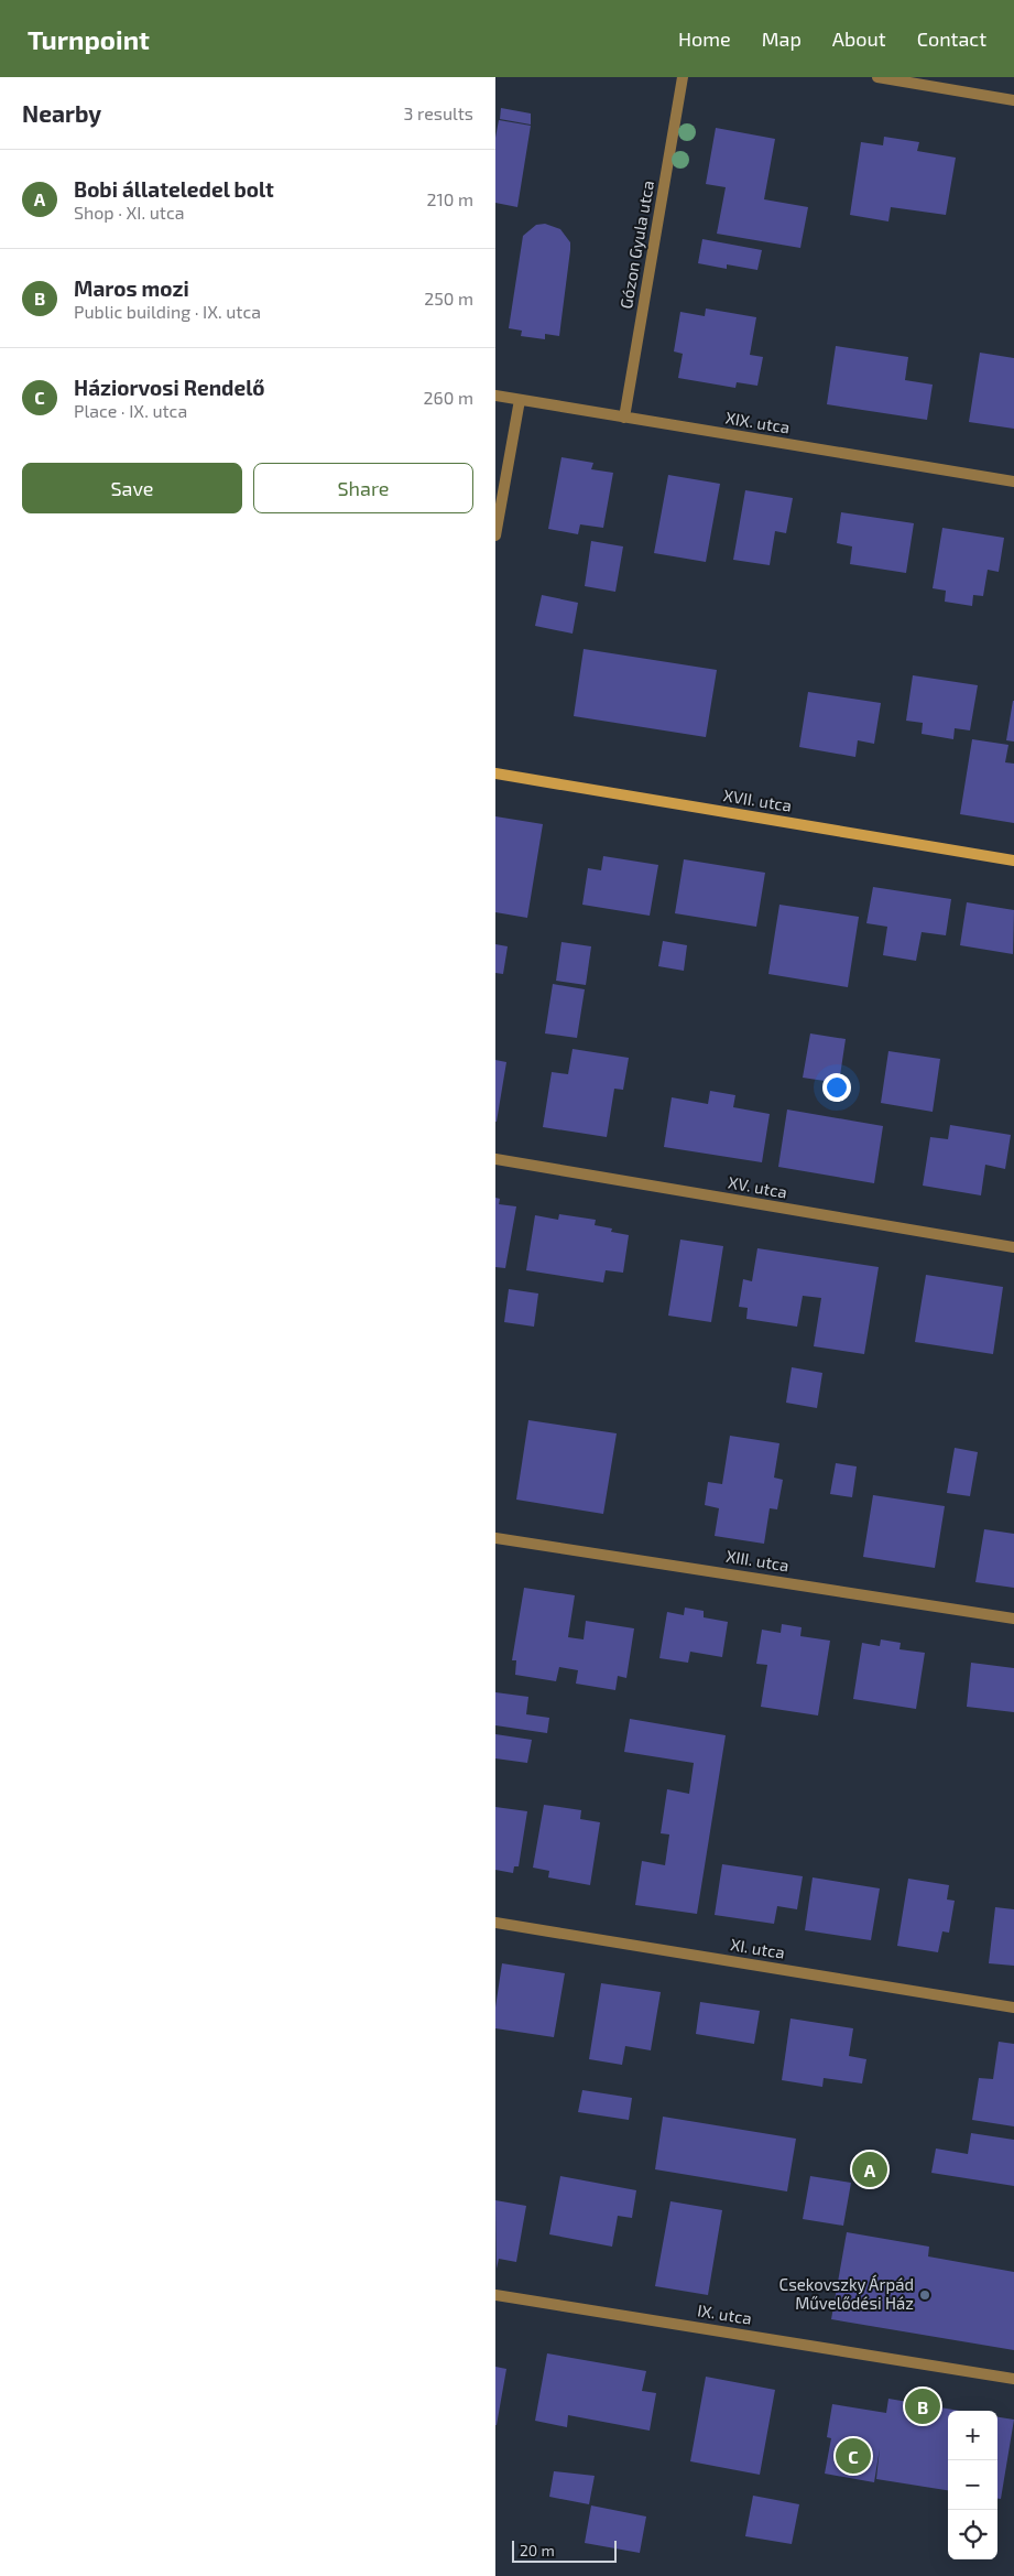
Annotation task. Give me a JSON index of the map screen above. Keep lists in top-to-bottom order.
{
  "streets": {
    "street": [
      "Gózon Gyula utca",
      "XIX. utca",
      "XVII. utca",
      "XV. utca",
      "XIII. utca",
      "XI. utca",
      "IX. utca"
    ]
  },
  "crossings": [
    ["Gózon Gyula utca", "XIX. utca"]
  ],
  "places": ["Csekovszky Árpád Művelődési Ház"],
  "scale_bar": "20 m",
  "page": {
    "header": "Turnpoint",
    "nav": [
      "Home",
      "Map",
      "About",
      "Contact"
    ],
    "heading": ["Nearby", "3 results"],
    "list": [
      {
        "mark": "A",
        "name": "Bobi állateledel bolt",
        "note": "Shop · XI. utca",
        "value": "210 m"
      },
      {
        "mark": "B",
        "name": "Maros mozi",
        "note": "Public building · IX. utca",
        "value": "250 m"
      },
      {
        "mark": "C",
        "name": "Háziorvosi Rendelő",
        "note": "Place · IX. utca",
        "value": "260 m"
      }
    ],
    "buttons": ["Save", "Share"],
    "pins": ["A", "B", "C"],
    "map_buttons": ["+", "−"],
    "scale": "20 m"
  }
}
